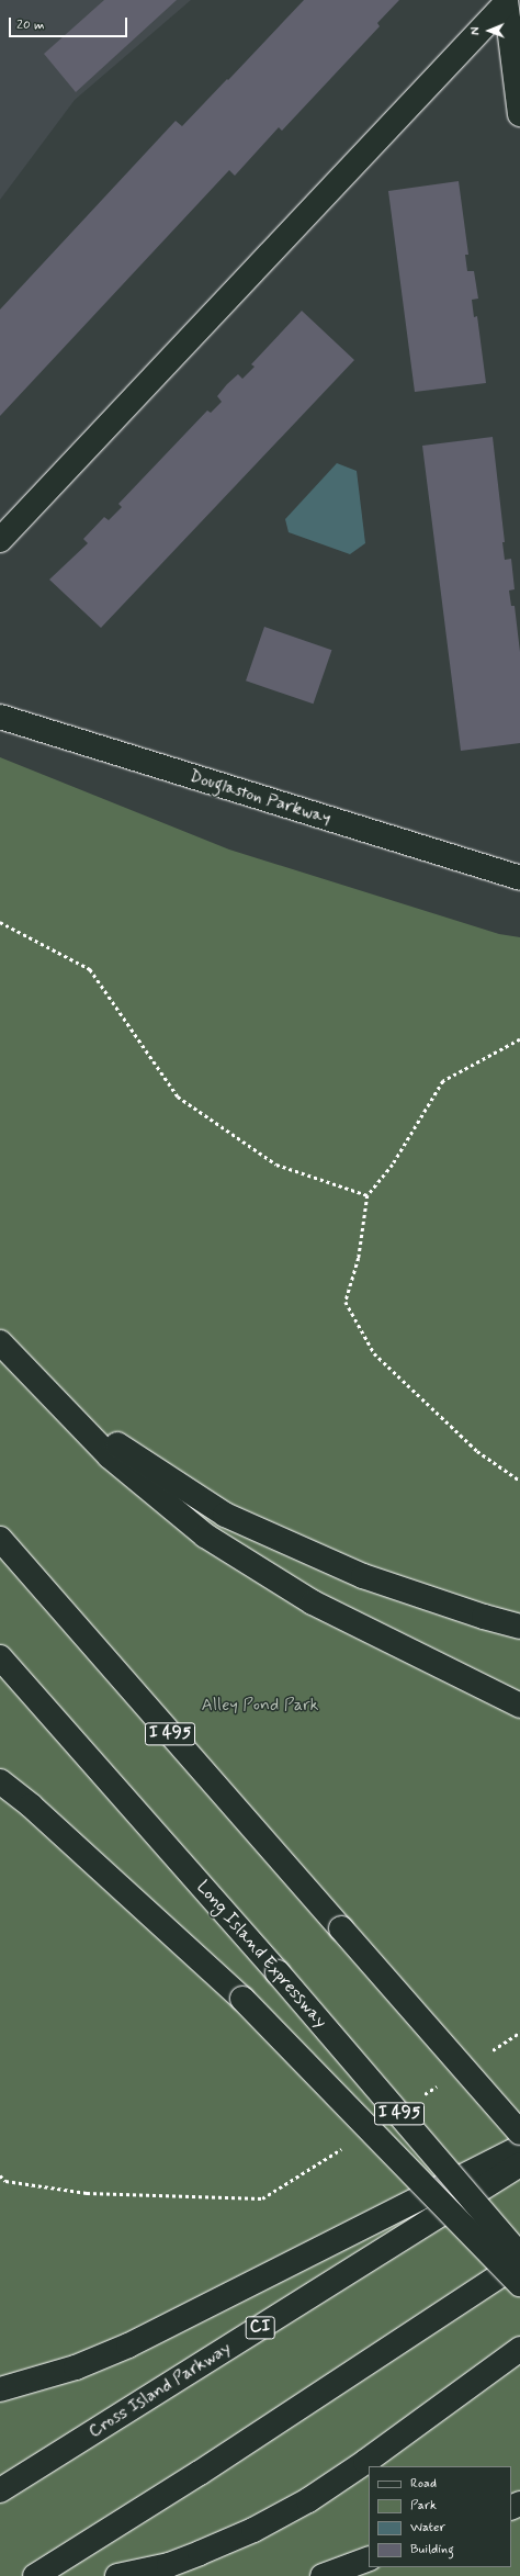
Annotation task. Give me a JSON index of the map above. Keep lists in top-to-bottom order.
{
  "streets": {
    "main road": [
      "Douglaston Parkway",
      "I 495",
      "Long Island Expressway",
      "CI",
      "Cross Island Parkway"
    ]
  },
  "parks": ["Alley Pond Park"],
  "legend": [
    "Road",
    "Park",
    "Water",
    "Building"
  ],
  "scale_bar": "20 m",
  "north": "left"
}
